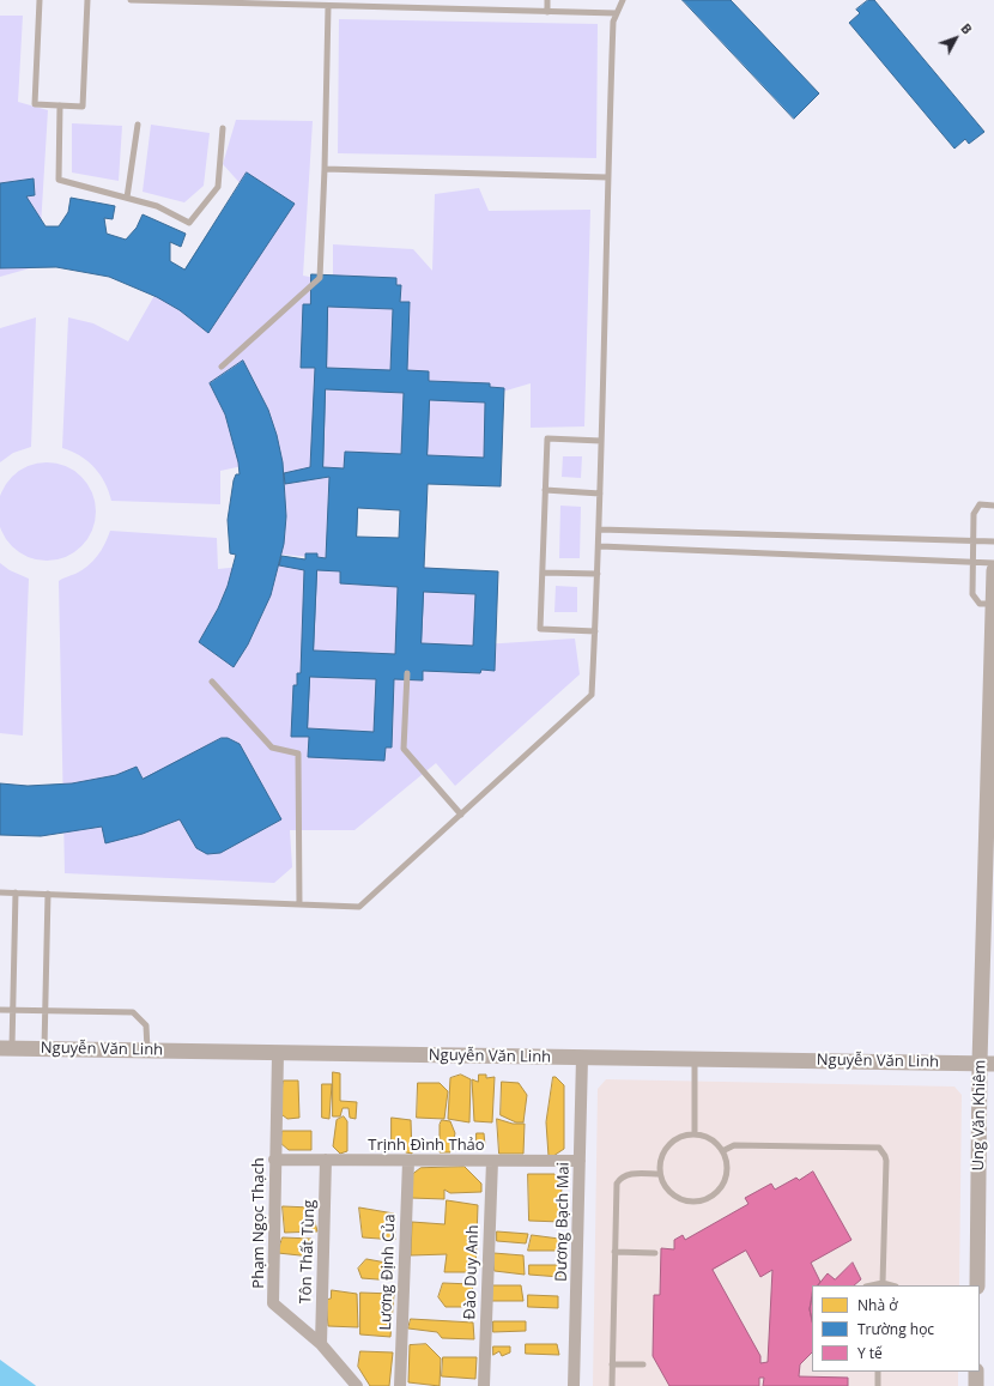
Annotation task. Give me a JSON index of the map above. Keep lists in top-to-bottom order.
{
  "streets": {
    "street": [
      "Nguyễn Văn Linh",
      "Ung Văn Khiêm",
      "Trịnh Đình Thảo",
      "Dương Bạch Mai",
      "Phạm Ngọc Thạch",
      "Tôn Thất Tùng",
      "Lương Định Của",
      "Đào Duy Anh"
    ]
  },
  "crossings": [
    ["Nguyễn Văn Linh", "Ung Văn Khiêm"],
    ["Nguyễn Văn Linh", "Dương Bạch Mai"],
    ["Nguyễn Văn Linh", "Phạm Ngọc Thạch"],
    ["Trịnh Đình Thảo", "Dương Bạch Mai"],
    ["Trịnh Đình Thảo", "Phạm Ngọc Thạch"],
    ["Trịnh Đình Thảo", "Tôn Thất Tùng"],
    ["Trịnh Đình Thảo", "Lương Định Của"],
    ["Trịnh Đình Thảo", "Đào Duy Anh"],
    ["Phạm Ngọc Thạch", "Tôn Thất Tùng"]
  ],
  "legend": ["Nhà ở", "Trường học", "Y tế"],
  "north": "top right"
}
